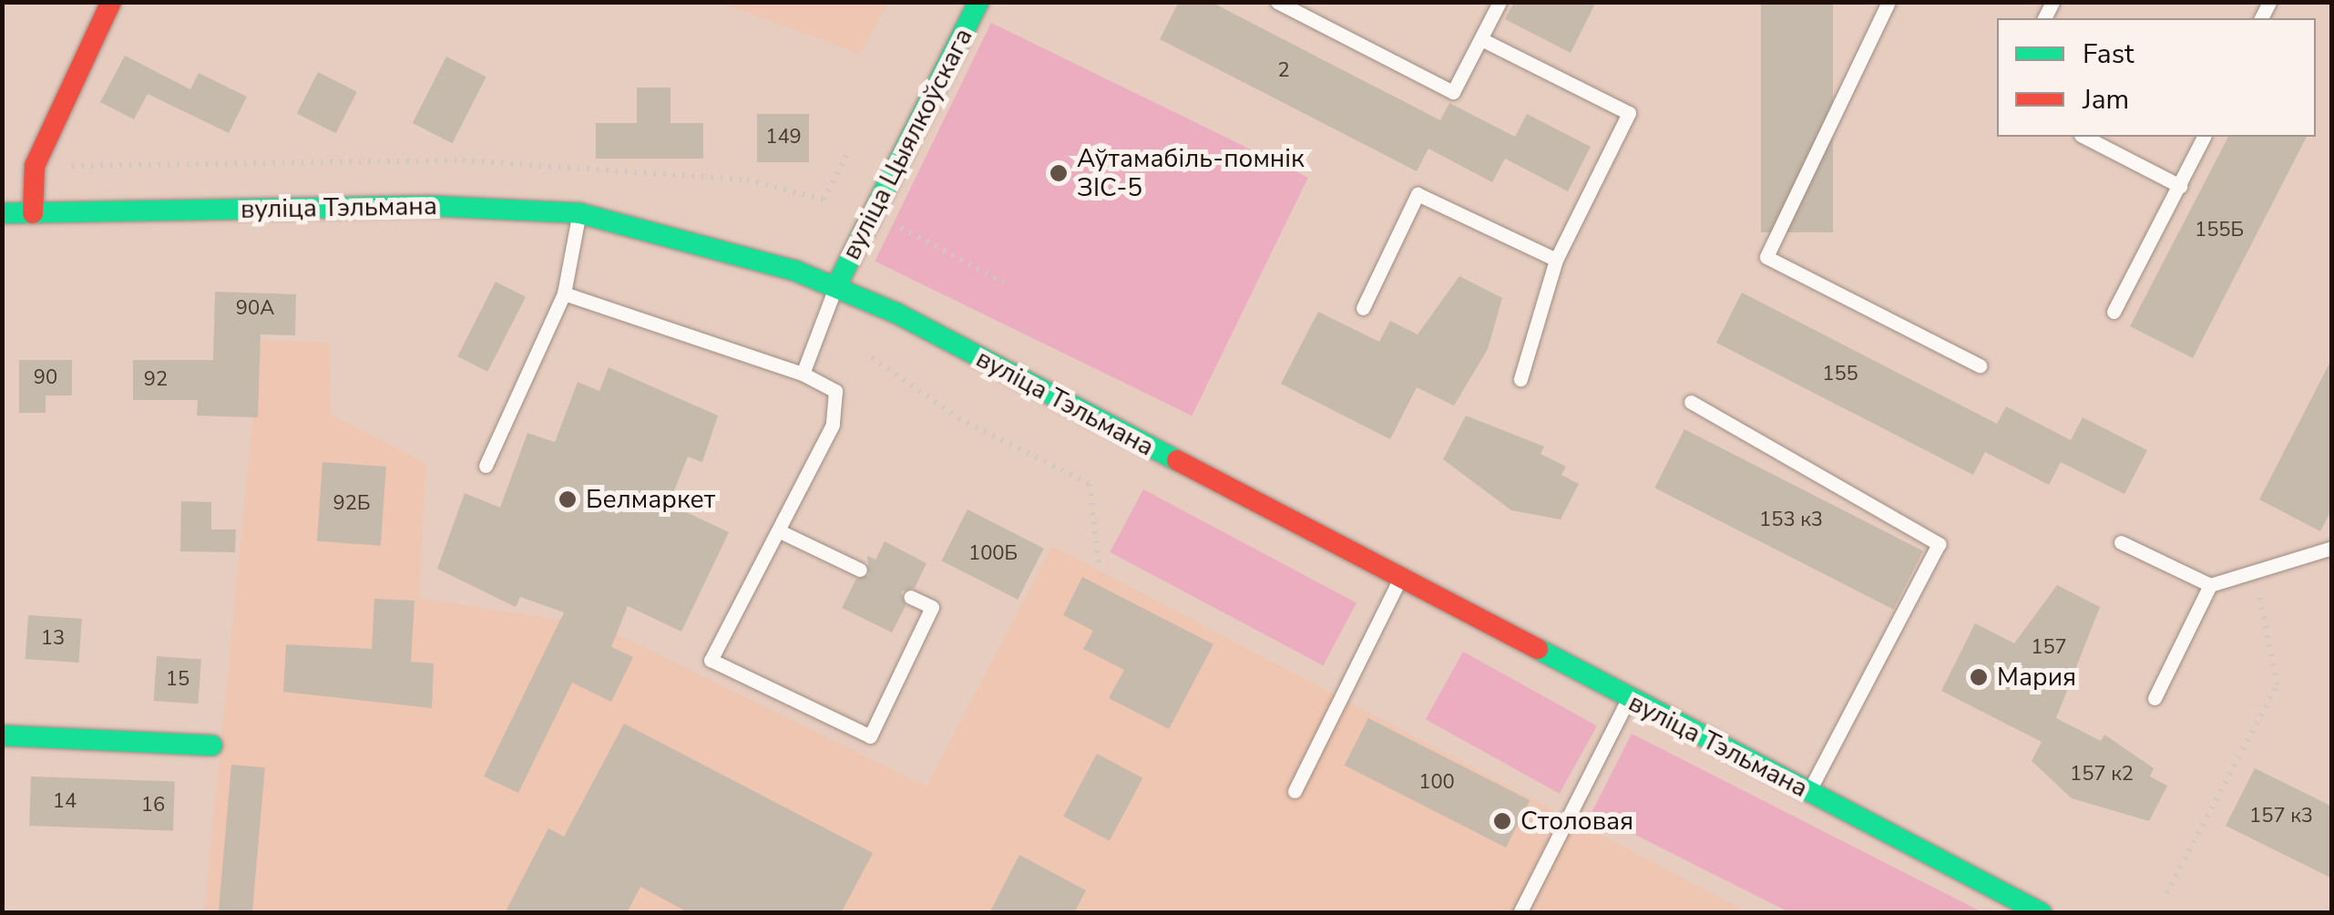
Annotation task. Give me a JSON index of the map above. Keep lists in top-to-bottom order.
{
  "streets": {
    "main road": ["вуліца Цыялкоўскага", "вуліца Тэльмана"]
  },
  "crossings": [
    ["вуліца Цыялкоўскага", "вуліца Тэльмана"]
  ],
  "places": [
    "Аўтамабіль-помнік ЗІС-5",
    "Белмаркет",
    "Мария",
    "Столовая"
  ],
  "house_numbers": [
    "2",
    "149",
    "155Б",
    "90А",
    "155",
    "90",
    "92",
    "92Б",
    "153 к3",
    "100Б",
    "13",
    "157",
    "15",
    "157 к2",
    "100",
    "14",
    "16",
    "157 к3"
  ],
  "legend": ["Fast", "Jam"]
}
